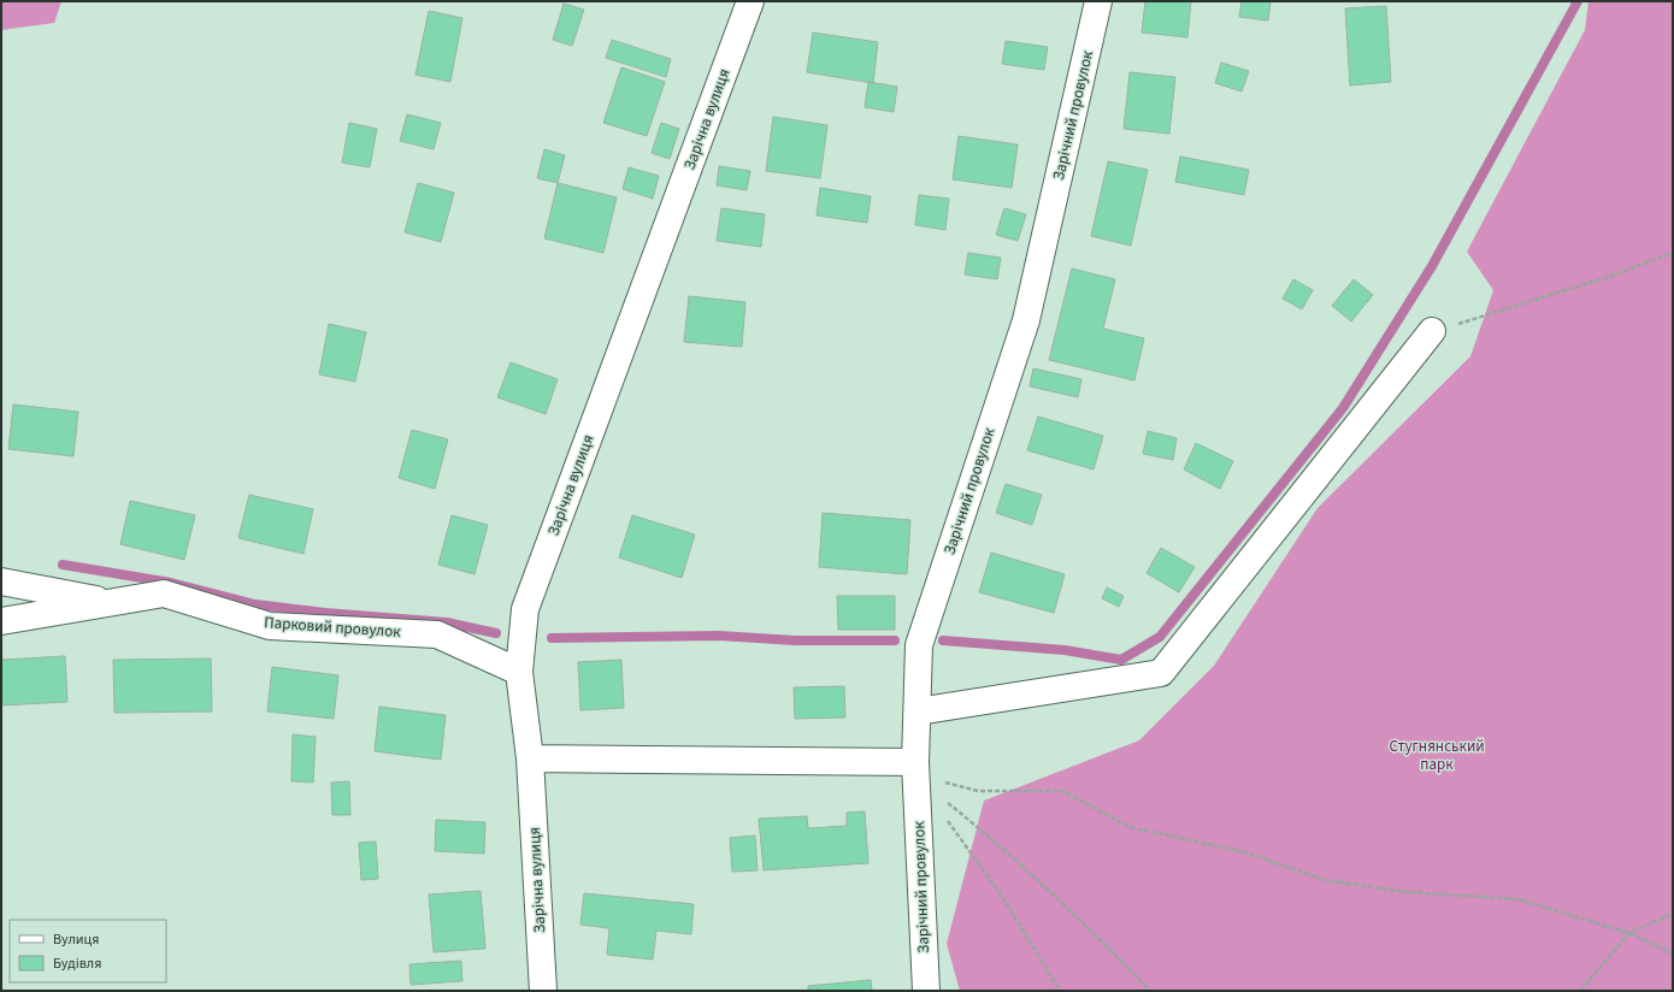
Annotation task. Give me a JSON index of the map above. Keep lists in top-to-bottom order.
{
  "streets": {
    "street": ["Зарічний провулок", "Зарічна вулиця", "Парковий провулок"]
  },
  "crossings": [
    ["Зарічна вулиця", "Парковий провулок"]
  ],
  "parks": ["Стугнянський парк"],
  "legend": ["Вулиця", "Будівля"]
}
